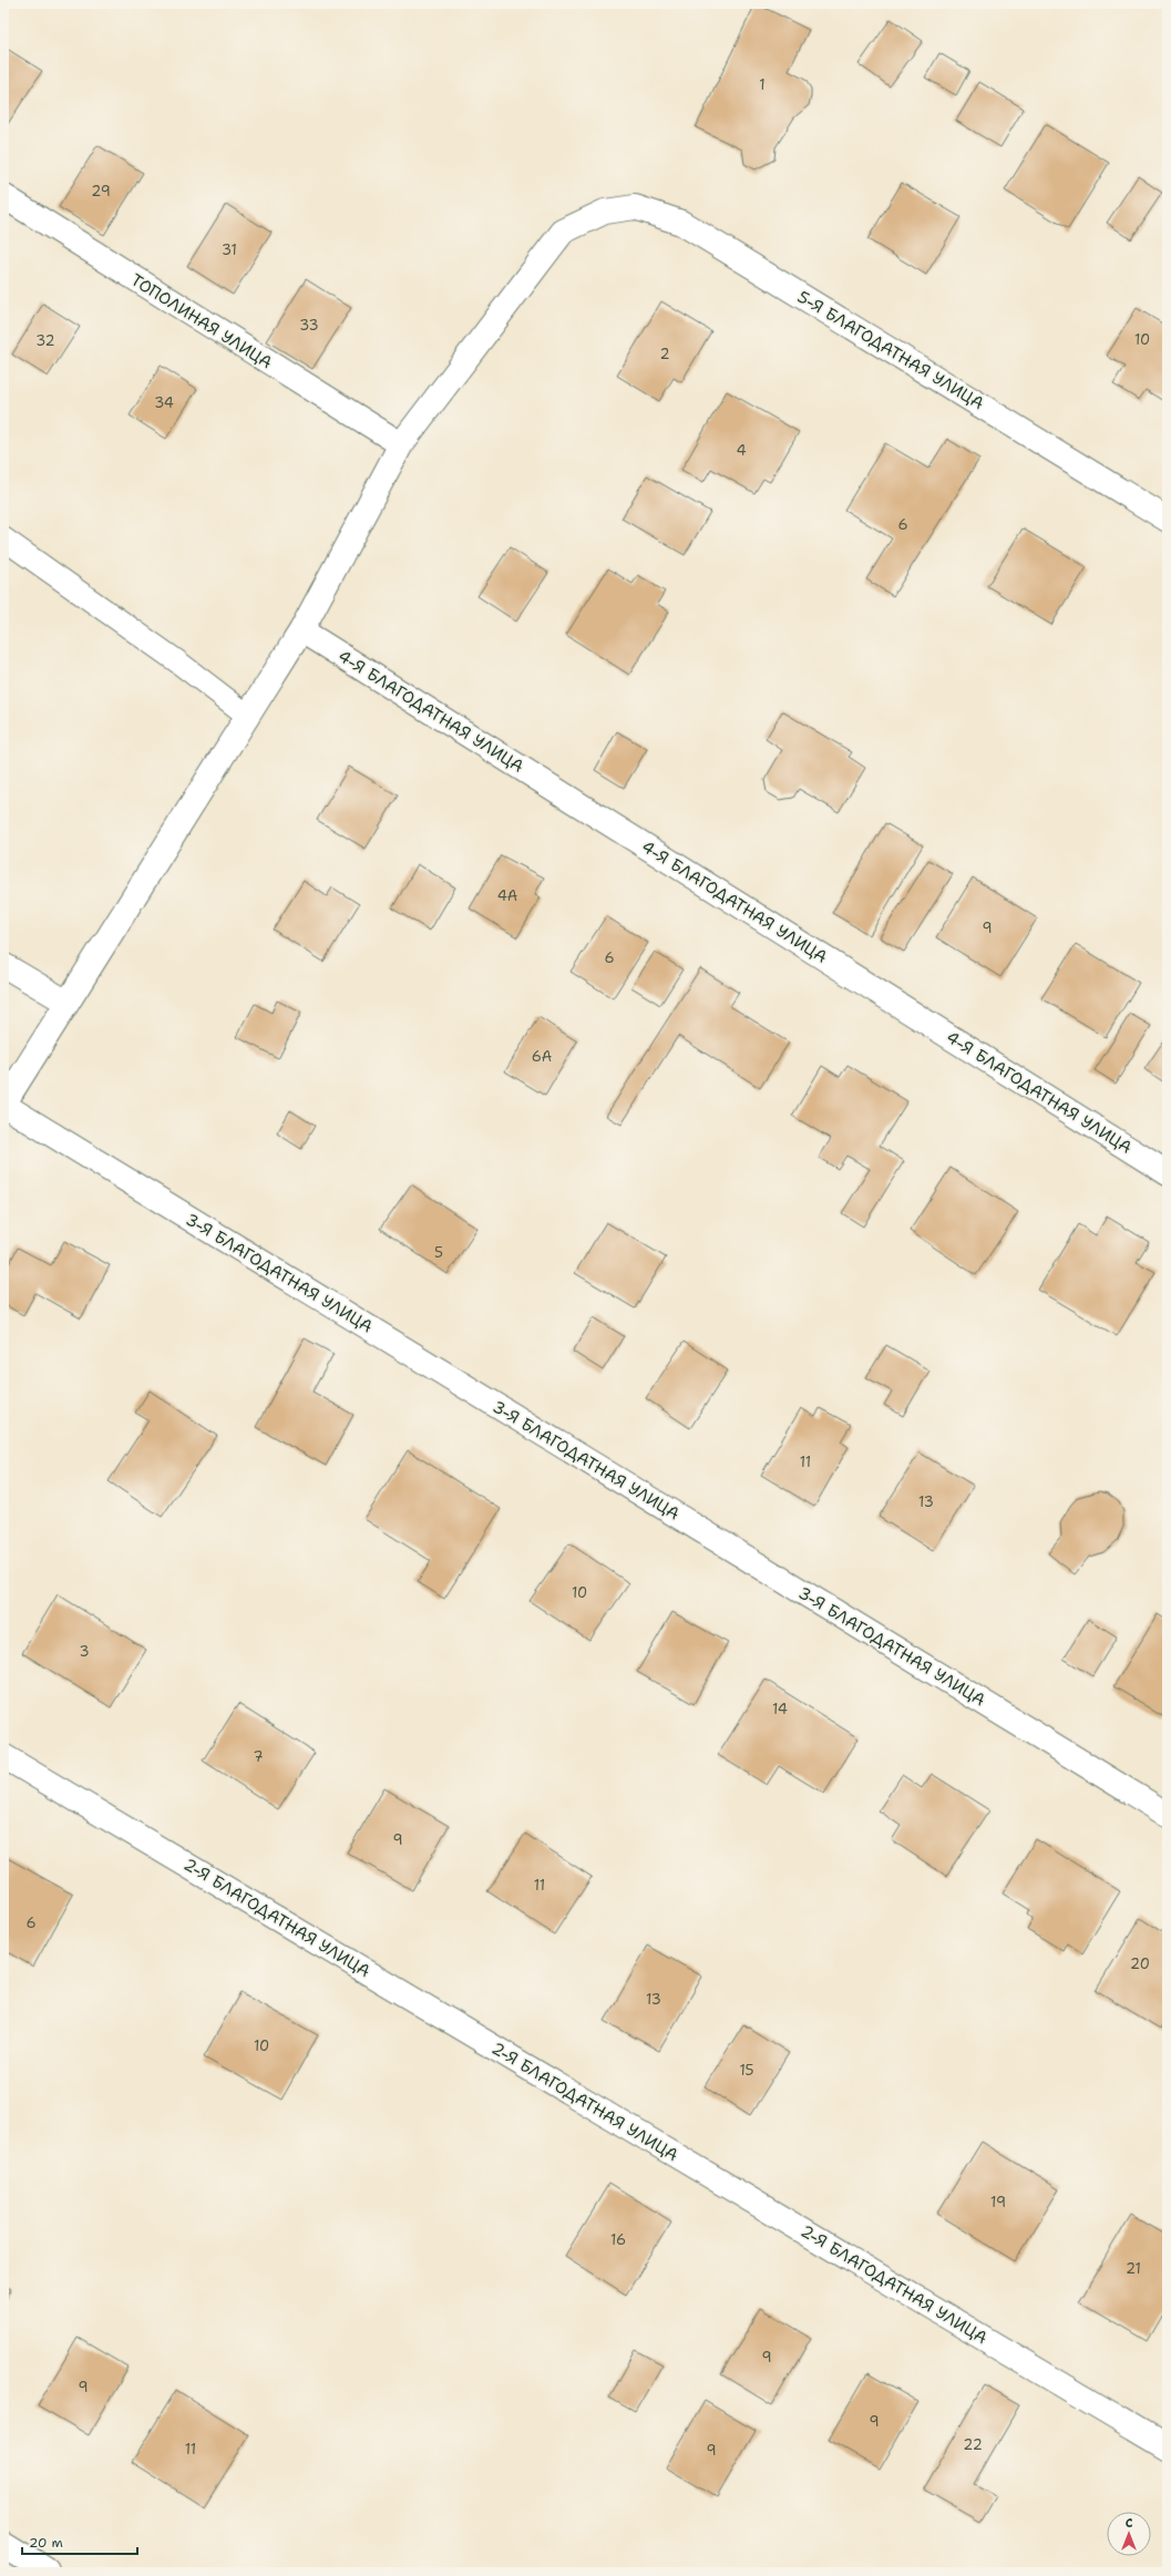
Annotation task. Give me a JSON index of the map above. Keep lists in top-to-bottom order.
{
  "streets": {
    "street": [
      "ТОПОЛИНАЯ УЛИЦА",
      "5-Я БЛАГОДАТНАЯ УЛИЦА",
      "4-Я БЛАГОДАТНАЯ УЛИЦА",
      "3-Я БЛАГОДАТНАЯ УЛИЦА",
      "2-Я БЛАГОДАТНАЯ УЛИЦА"
    ]
  },
  "crossings": [
    ["ТОПОЛИНАЯ УЛИЦА", "5-Я БЛАГОДАТНАЯ УЛИЦА"],
    ["5-Я БЛАГОДАТНАЯ УЛИЦА", "4-Я БЛАГОДАТНАЯ УЛИЦА"],
    ["5-Я БЛАГОДАТНАЯ УЛИЦА", "3-Я БЛАГОДАТНАЯ УЛИЦА"]
  ],
  "house_numbers": [
    "1",
    "29",
    "31",
    "33",
    "10",
    "32",
    "2",
    "34",
    "4",
    "6",
    "4А",
    "9",
    "6",
    "6А",
    "5",
    "11",
    "13",
    "10",
    "3",
    "14",
    "7",
    "9",
    "11",
    "6",
    "20",
    "13",
    "10",
    "15",
    "19",
    "16",
    "21",
    "9",
    "9",
    "9",
    "22",
    "11",
    "9"
  ],
  "scale_bar": "20 m",
  "north": "top"
}
